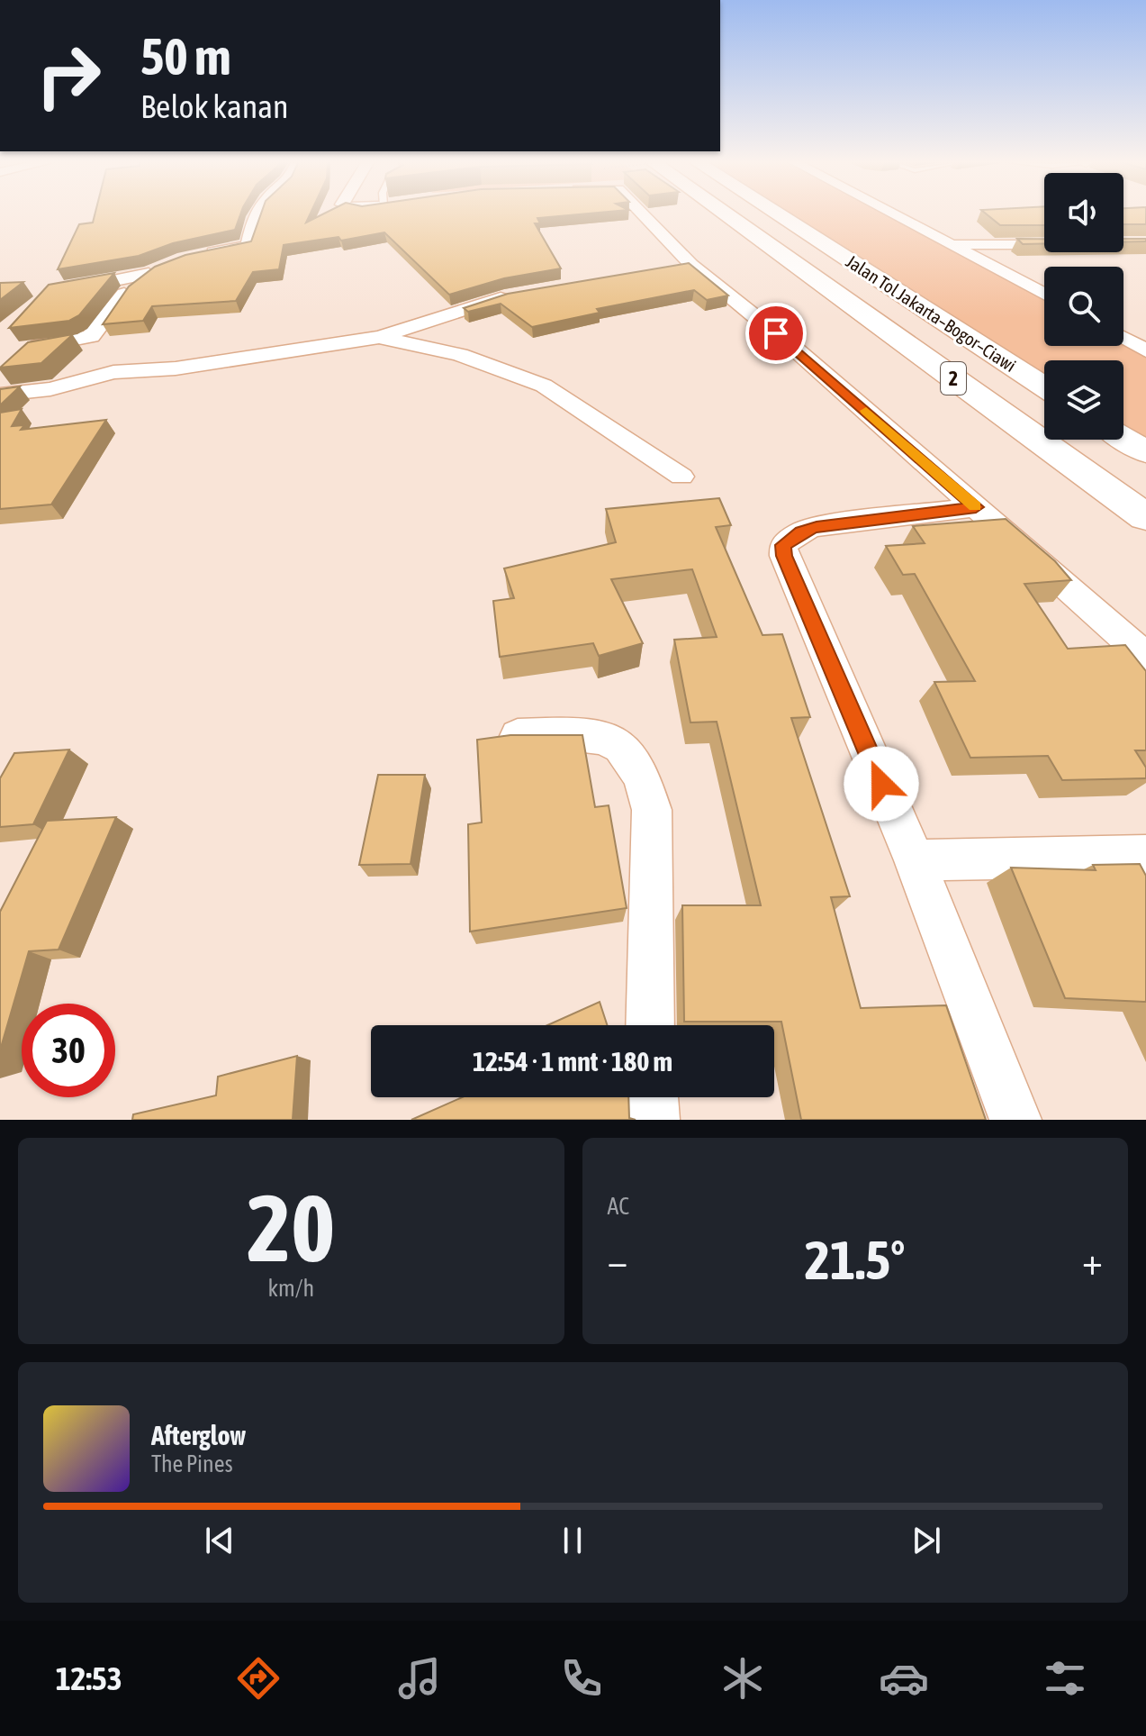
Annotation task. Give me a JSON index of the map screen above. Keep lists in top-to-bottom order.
{
  "streets": {
    "highway": ["Jalan Tol Jakarta–Bogor–Ciawi", "2"]
  },
  "page": {
    "turn": ["50 m", "Belok kanan"],
    "limit": "30",
    "trip": "12:54 · 1 mnt · 180 m",
    "tile": [
      ["20", "km/h"],
      "AC"
    ],
    "heat": ["−", "21.5°", "+"],
    "song": ["Afterglow", "The Pines"],
    "tabs": "12:53"
  }
}
